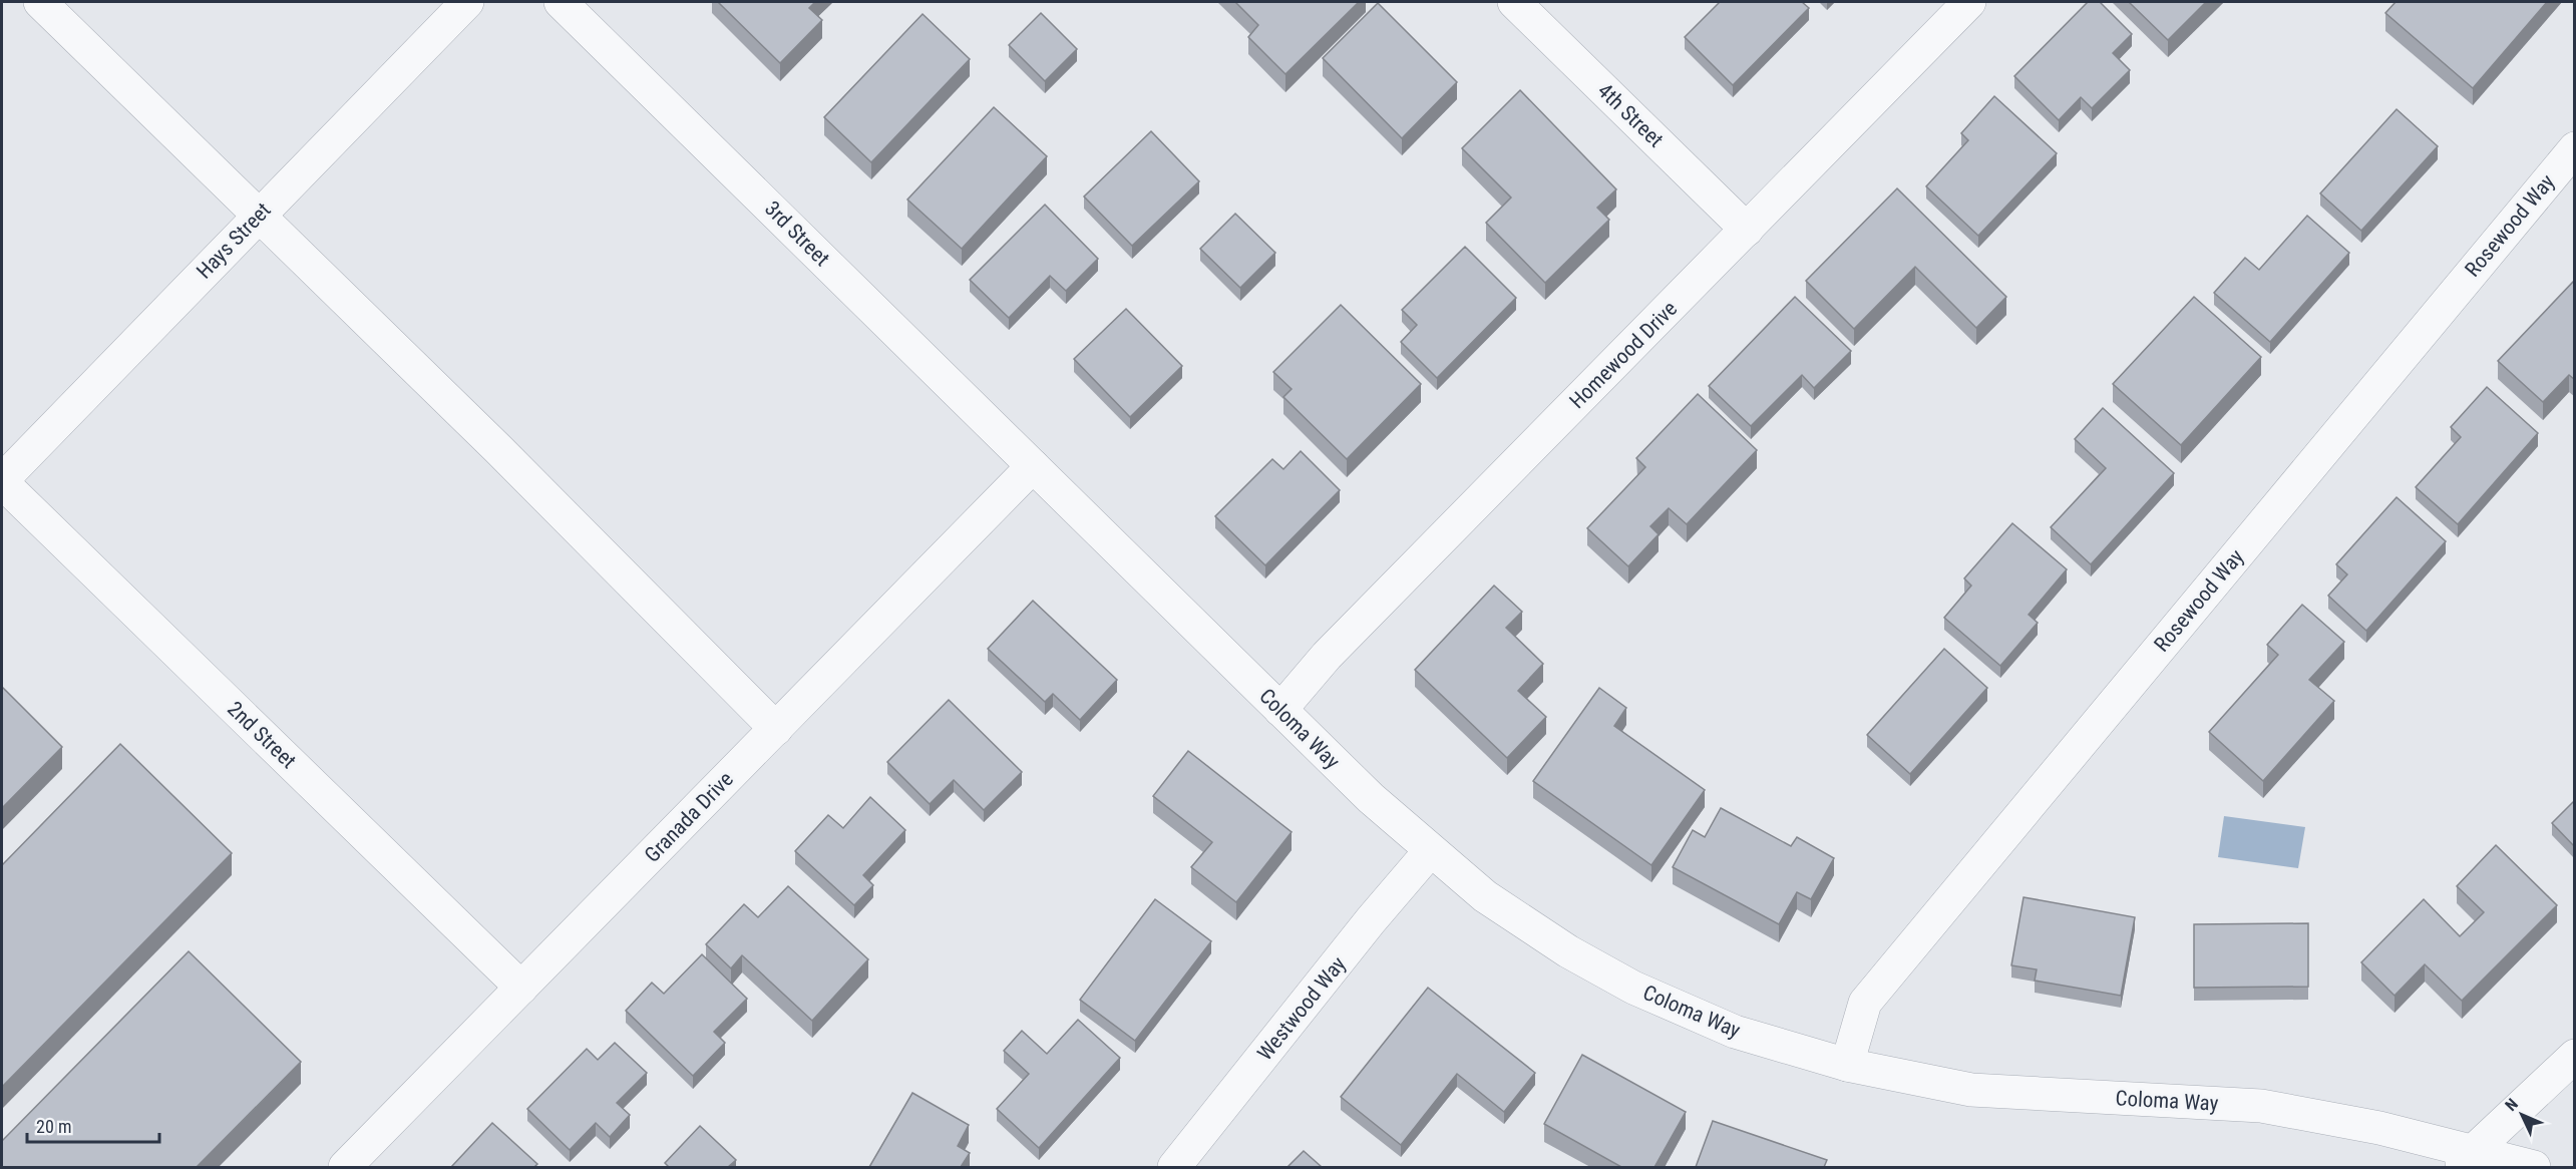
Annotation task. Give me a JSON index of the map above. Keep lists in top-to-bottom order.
{
  "streets": {
    "street": [
      "4th Street",
      "Rosewood Way",
      "3rd Street",
      "Hays Street",
      "Homewood Drive",
      "Coloma Way",
      "2nd Street",
      "Granada Drive",
      "Westwood Way"
    ]
  },
  "crossings": [
    ["4th Street", "Homewood Drive"],
    ["Rosewood Way", "Coloma Way"],
    ["3rd Street", "Coloma Way"],
    ["3rd Street", "Granada Drive"],
    ["Hays Street", "2nd Street"],
    ["Homewood Drive", "Coloma Way"],
    ["Coloma Way", "Granada Drive"],
    ["Coloma Way", "Westwood Way"],
    ["2nd Street", "Granada Drive"]
  ],
  "scale_bar": "20 m",
  "north": "top left"
}
